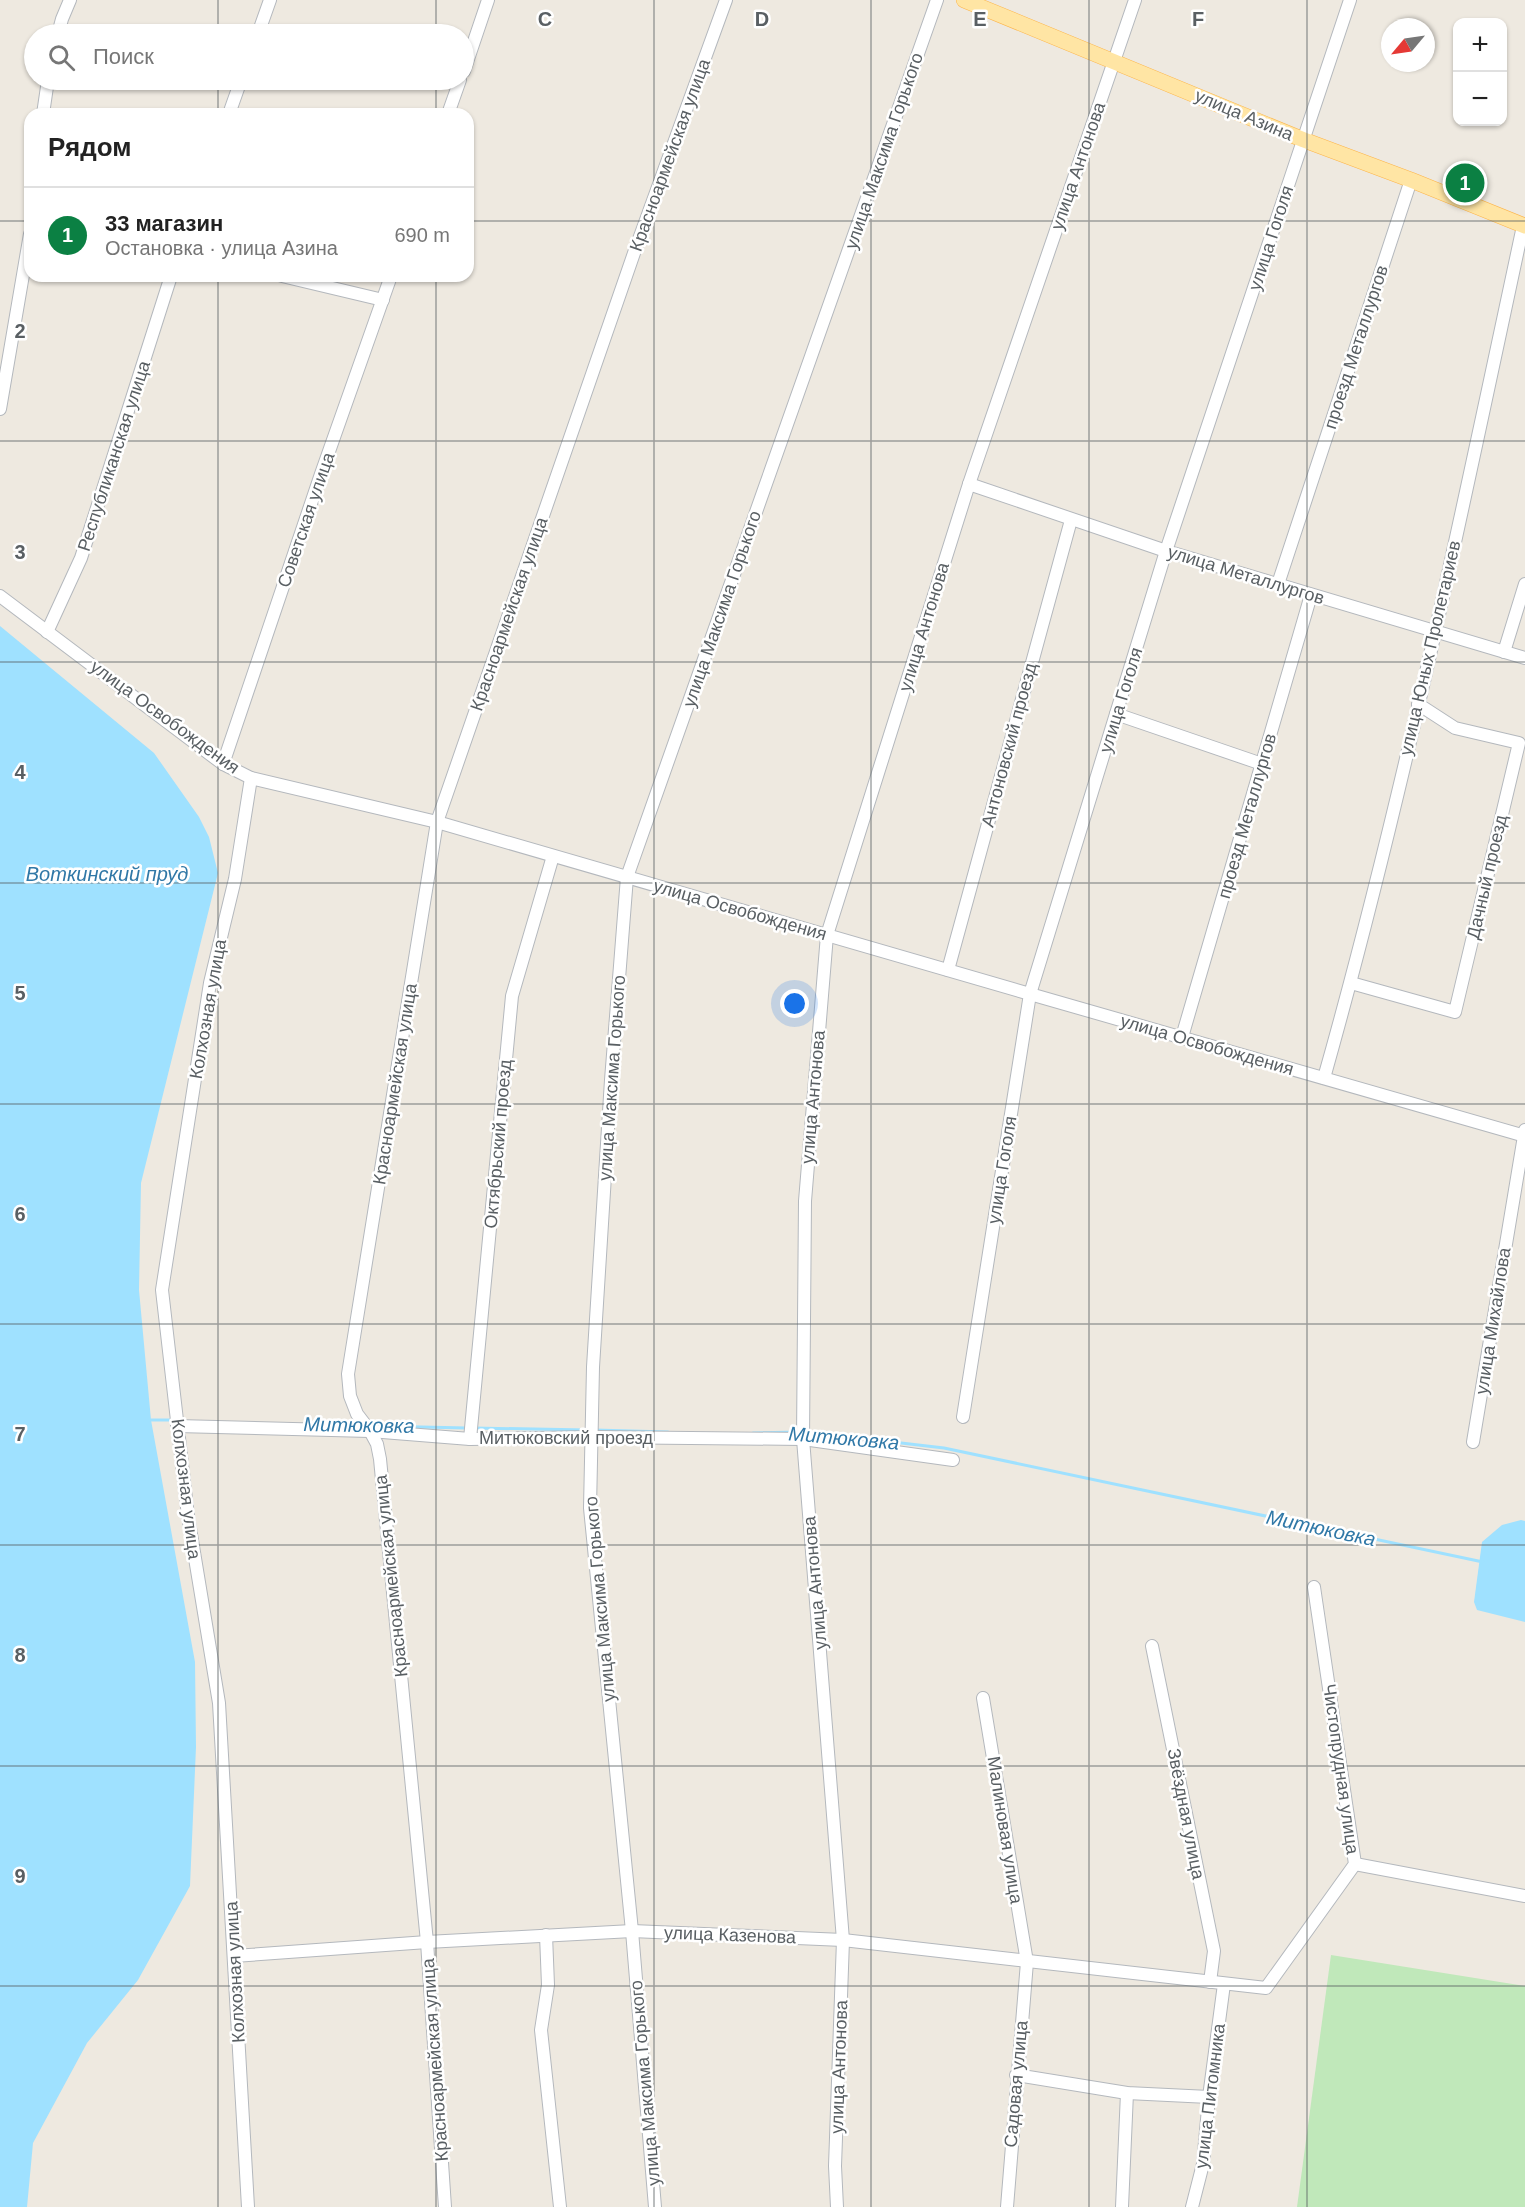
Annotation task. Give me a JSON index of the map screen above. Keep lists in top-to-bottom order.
{
  "streets": {
    "main road": ["улица Азина"],
    "street": [
      "улица Максима Горького",
      "Красноармейская улица",
      "улица Антонова",
      "улица Гоголя",
      "проезд Металлургов",
      "Республиканская улица",
      "Советская улица",
      "улица Металлургов",
      "улица Юных Пролетариев",
      "улица Освобождения",
      "Антоновский проезд",
      "Дачный проезд",
      "Колхозная улица",
      "Октябрьский проезд",
      "улица Михайлова",
      "Митюковский проезд",
      "Чистопрудная улица",
      "Звёздная улица",
      "Малиновая улица",
      "улица Казенова",
      "Садовая улица",
      "улица Питомника"
    ]
  },
  "crossings": [
    ["улица Азина", "улица Антонова"],
    ["улица Азина", "улица Гоголя"],
    ["улица Азина", "проезд Металлургов"],
    ["улица Азина", "улица Юных Пролетариев"],
    ["улица Максима Горького", "улица Освобождения"],
    ["улица Максима Горького", "Митюковский проезд"],
    ["улица Максима Горького", "улица Казенова"],
    ["Красноармейская улица", "улица Освобождения"],
    ["Красноармейская улица", "Митюковский проезд"],
    ["Красноармейская улица", "улица Казенова"],
    ["улица Антонова", "улица Металлургов"],
    ["улица Антонова", "улица Освобождения"],
    ["улица Антонова", "Митюковский проезд"],
    ["улица Антонова", "улица Казенова"],
    ["улица Гоголя", "улица Металлургов"],
    ["улица Гоголя", "улица Освобождения"],
    ["проезд Металлургов", "улица Металлургов"],
    ["проезд Металлургов", "улица Освобождения"],
    ["Республиканская улица", "улица Освобождения"],
    ["Советская улица", "улица Освобождения"],
    ["улица Металлургов", "улица Юных Пролетариев"],
    ["улица Металлургов", "Антоновский проезд"],
    ["улица Юных Пролетариев", "улица Освобождения"],
    ["улица Юных Пролетариев", "Дачный проезд"],
    ["улица Освобождения", "Антоновский проезд"],
    ["улица Освобождения", "Колхозная улица"],
    ["улица Освобождения", "Октябрьский проезд"],
    ["улица Освобождения", "улица Михайлова"],
    ["Колхозная улица", "Митюковский проезд"],
    ["Колхозная улица", "улица Казенова"],
    ["Октябрьский проезд", "Митюковский проезд"],
    ["Чистопрудная улица", "улица Казенова"],
    ["Чистопрудная улица", "улица Питомника"],
    ["Звёздная улица", "улица Казенова"],
    ["Малиновая улица", "улица Казенова"],
    ["Малиновая улица", "Садовая улица"],
    ["улица Казенова", "Садовая улица"],
    ["улица Казенова", "улица Питомника"]
  ],
  "water": ["Воткинский пруд", "Митюковка"],
  "north": "bottom left",
  "page": {
    "map_buttons": ["+", "−"],
    "search": "Поиск",
    "heading": "Рядом",
    "pins": "1",
    "list": [
      {
        "mark": "1",
        "name": "33 магазин",
        "note": "Остановка · улица Азина",
        "value": "690 m"
      }
    ]
  },
  "grid": {
    "columns": [
      "C",
      "D",
      "E",
      "F"
    ],
    "rows": [
      "2",
      "3",
      "4",
      "5",
      "6",
      "7",
      "8",
      "9"
    ]
  }
}
